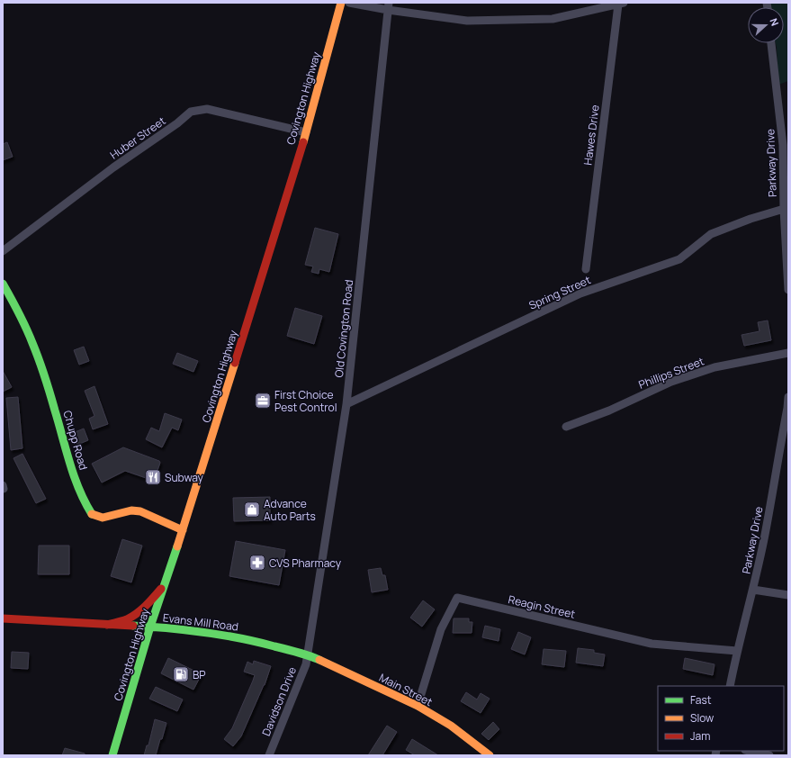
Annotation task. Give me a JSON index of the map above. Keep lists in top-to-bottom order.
{
  "streets": {
    "main road": [
      "Covington Highway",
      "Chupp Road",
      "Evans Mill Road",
      "Main Street"
    ],
    "street": [
      "Hawes Drive",
      "Huber Street",
      "Parkway Drive",
      "Spring Street",
      "Old Covington Road",
      "Phillips Street",
      "Reagin Street",
      "Davidson Drive"
    ]
  },
  "crossings": [
    ["Covington Highway", "Huber Street"],
    ["Covington Highway", "Chupp Road"],
    ["Covington Highway", "Evans Mill Road"],
    ["Parkway Drive", "Spring Street"],
    ["Parkway Drive", "Reagin Street"],
    ["Spring Street", "Old Covington Road"],
    ["Old Covington Road", "Evans Mill Road"],
    ["Old Covington Road", "Main Street"],
    ["Old Covington Road", "Davidson Drive"],
    ["Reagin Street", "Main Street"],
    ["Evans Mill Road", "Main Street"],
    ["Evans Mill Road", "Davidson Drive"],
    ["Main Street", "Davidson Drive"]
  ],
  "places": {
    "office": ["First Choice Pest Control"],
    "restaurant": ["Subway"],
    "shop": ["Advance Auto Parts"],
    "pharmacy": ["CVS Pharmacy"],
    "fuel station": ["BP"]
  },
  "legend": ["Fast", "Slow", "Jam"],
  "north": "right"
}
